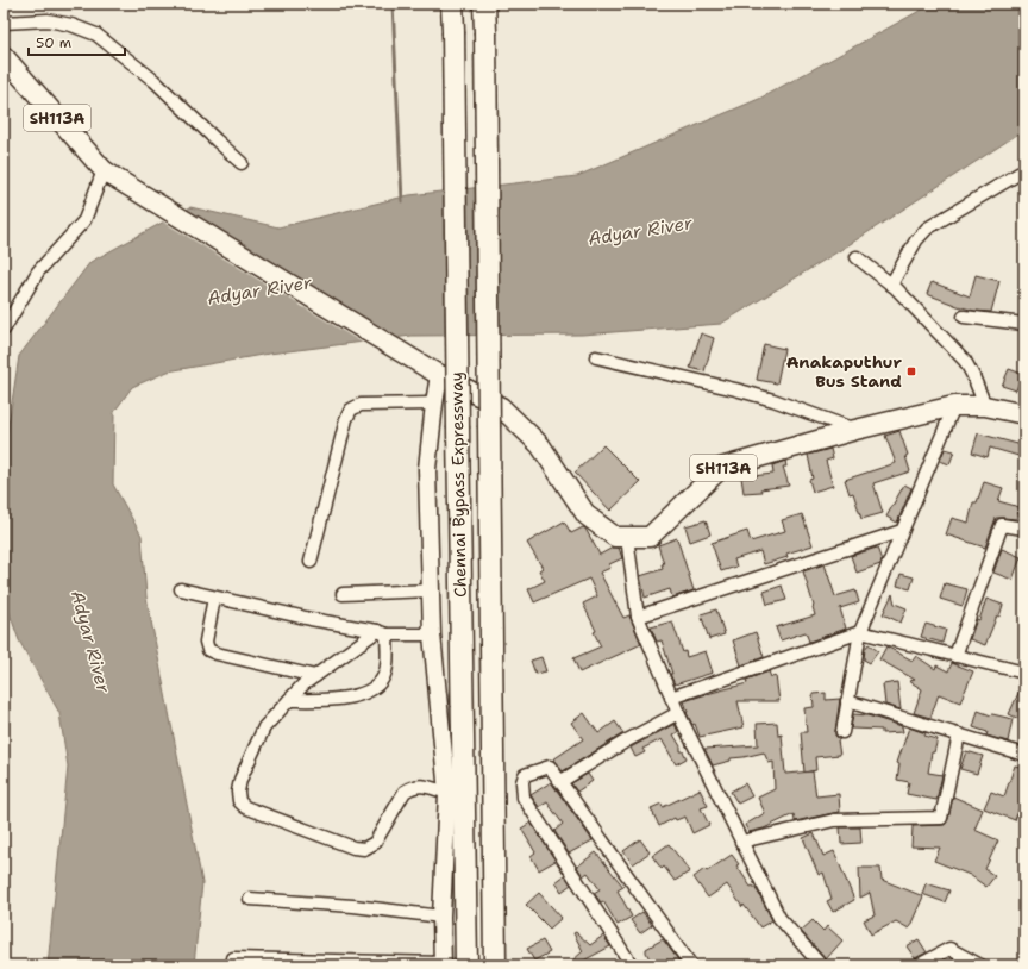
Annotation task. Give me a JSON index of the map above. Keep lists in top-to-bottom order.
{
  "streets": {
    "highway": ["Chennai Bypass Expressway"],
    "main road": ["SH113A"]
  },
  "water": ["Adyar River"],
  "places": {
    "transit": ["Anakaputhur Bus Stand"]
  },
  "scale_bar": "50 m"
}
